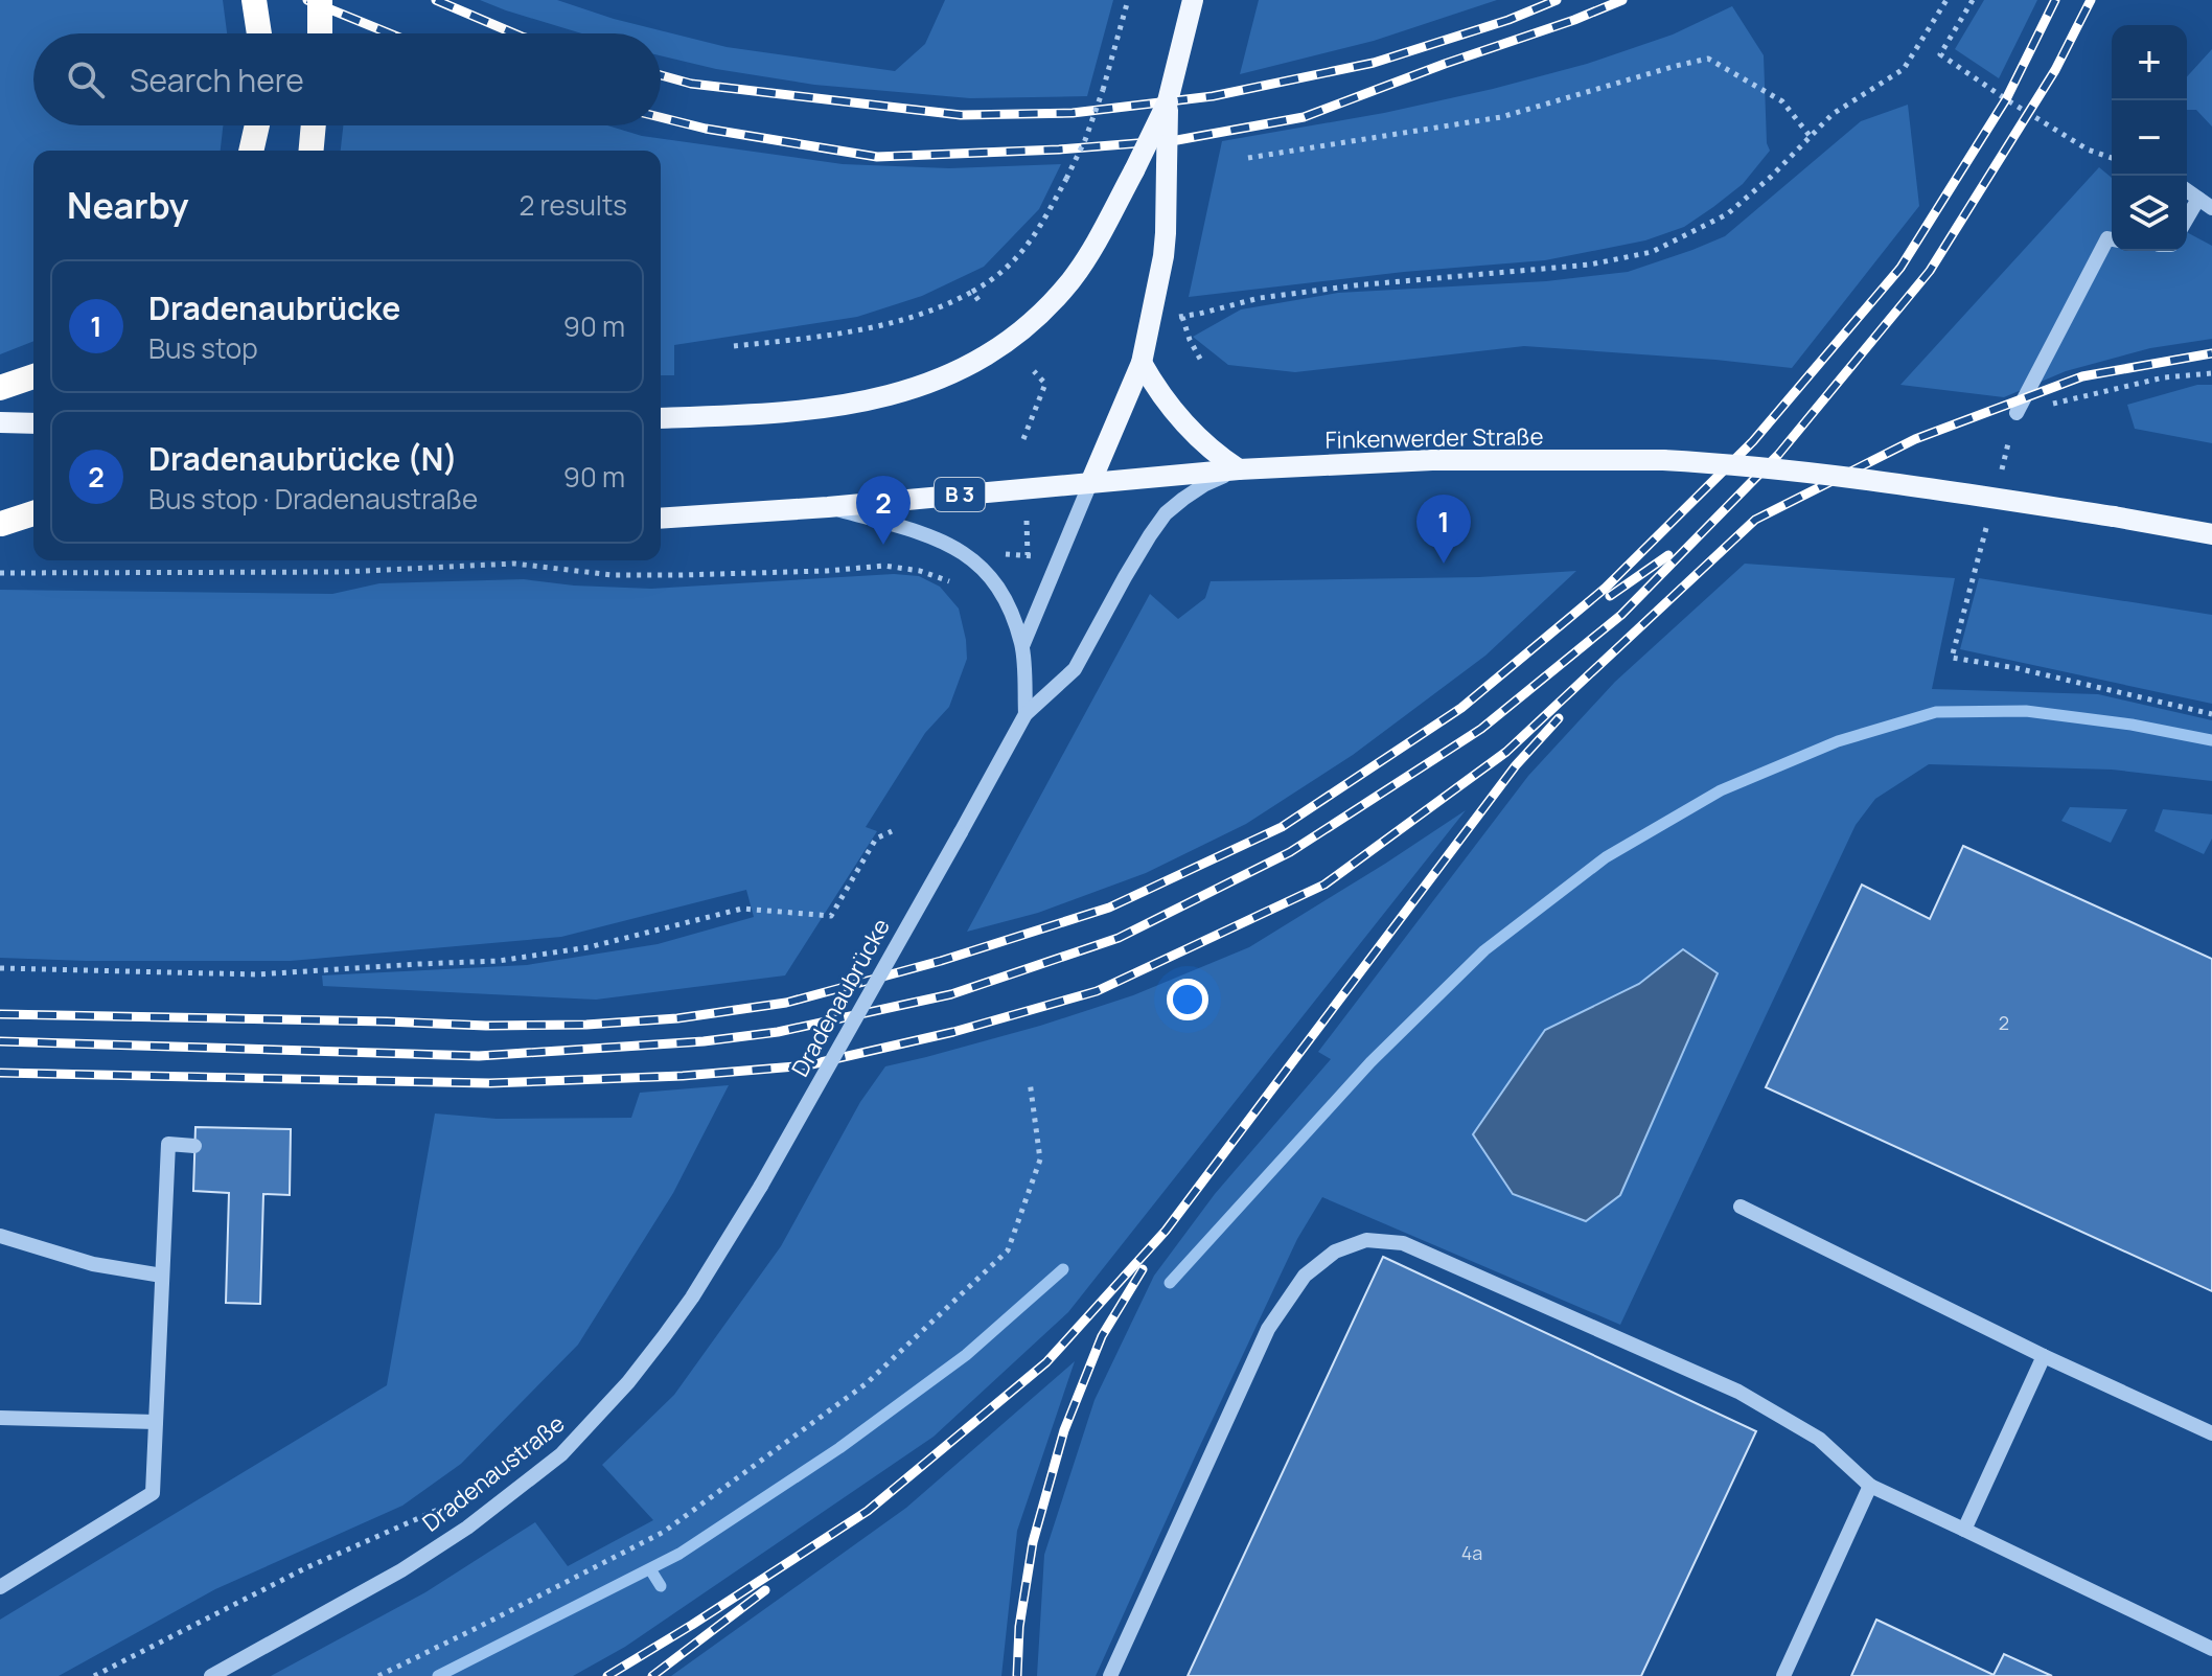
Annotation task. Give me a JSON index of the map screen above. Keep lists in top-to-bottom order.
{
  "streets": {
    "main road": ["Finkenwerder Straße", "B 3"],
    "street": ["Dradenaubrücke", "Dradenaustraße"]
  },
  "crossings": [
    ["Dradenaubrücke", "Dradenaustraße"]
  ],
  "house_numbers": ["2", "4a"],
  "page": {
    "map_buttons": ["+", "−"],
    "search": "Search here",
    "heading": ["Nearby", "2 results"],
    "list": [
      {
        "mark": "1",
        "name": "Dradenaubrücke",
        "note": "Bus stop",
        "value": "90 m"
      },
      {
        "mark": "2",
        "name": "Dradenaubrücke (N)",
        "note": "Bus stop · Dradenaustraße",
        "value": "90 m"
      }
    ],
    "pins": ["2", "1"]
  }
}
